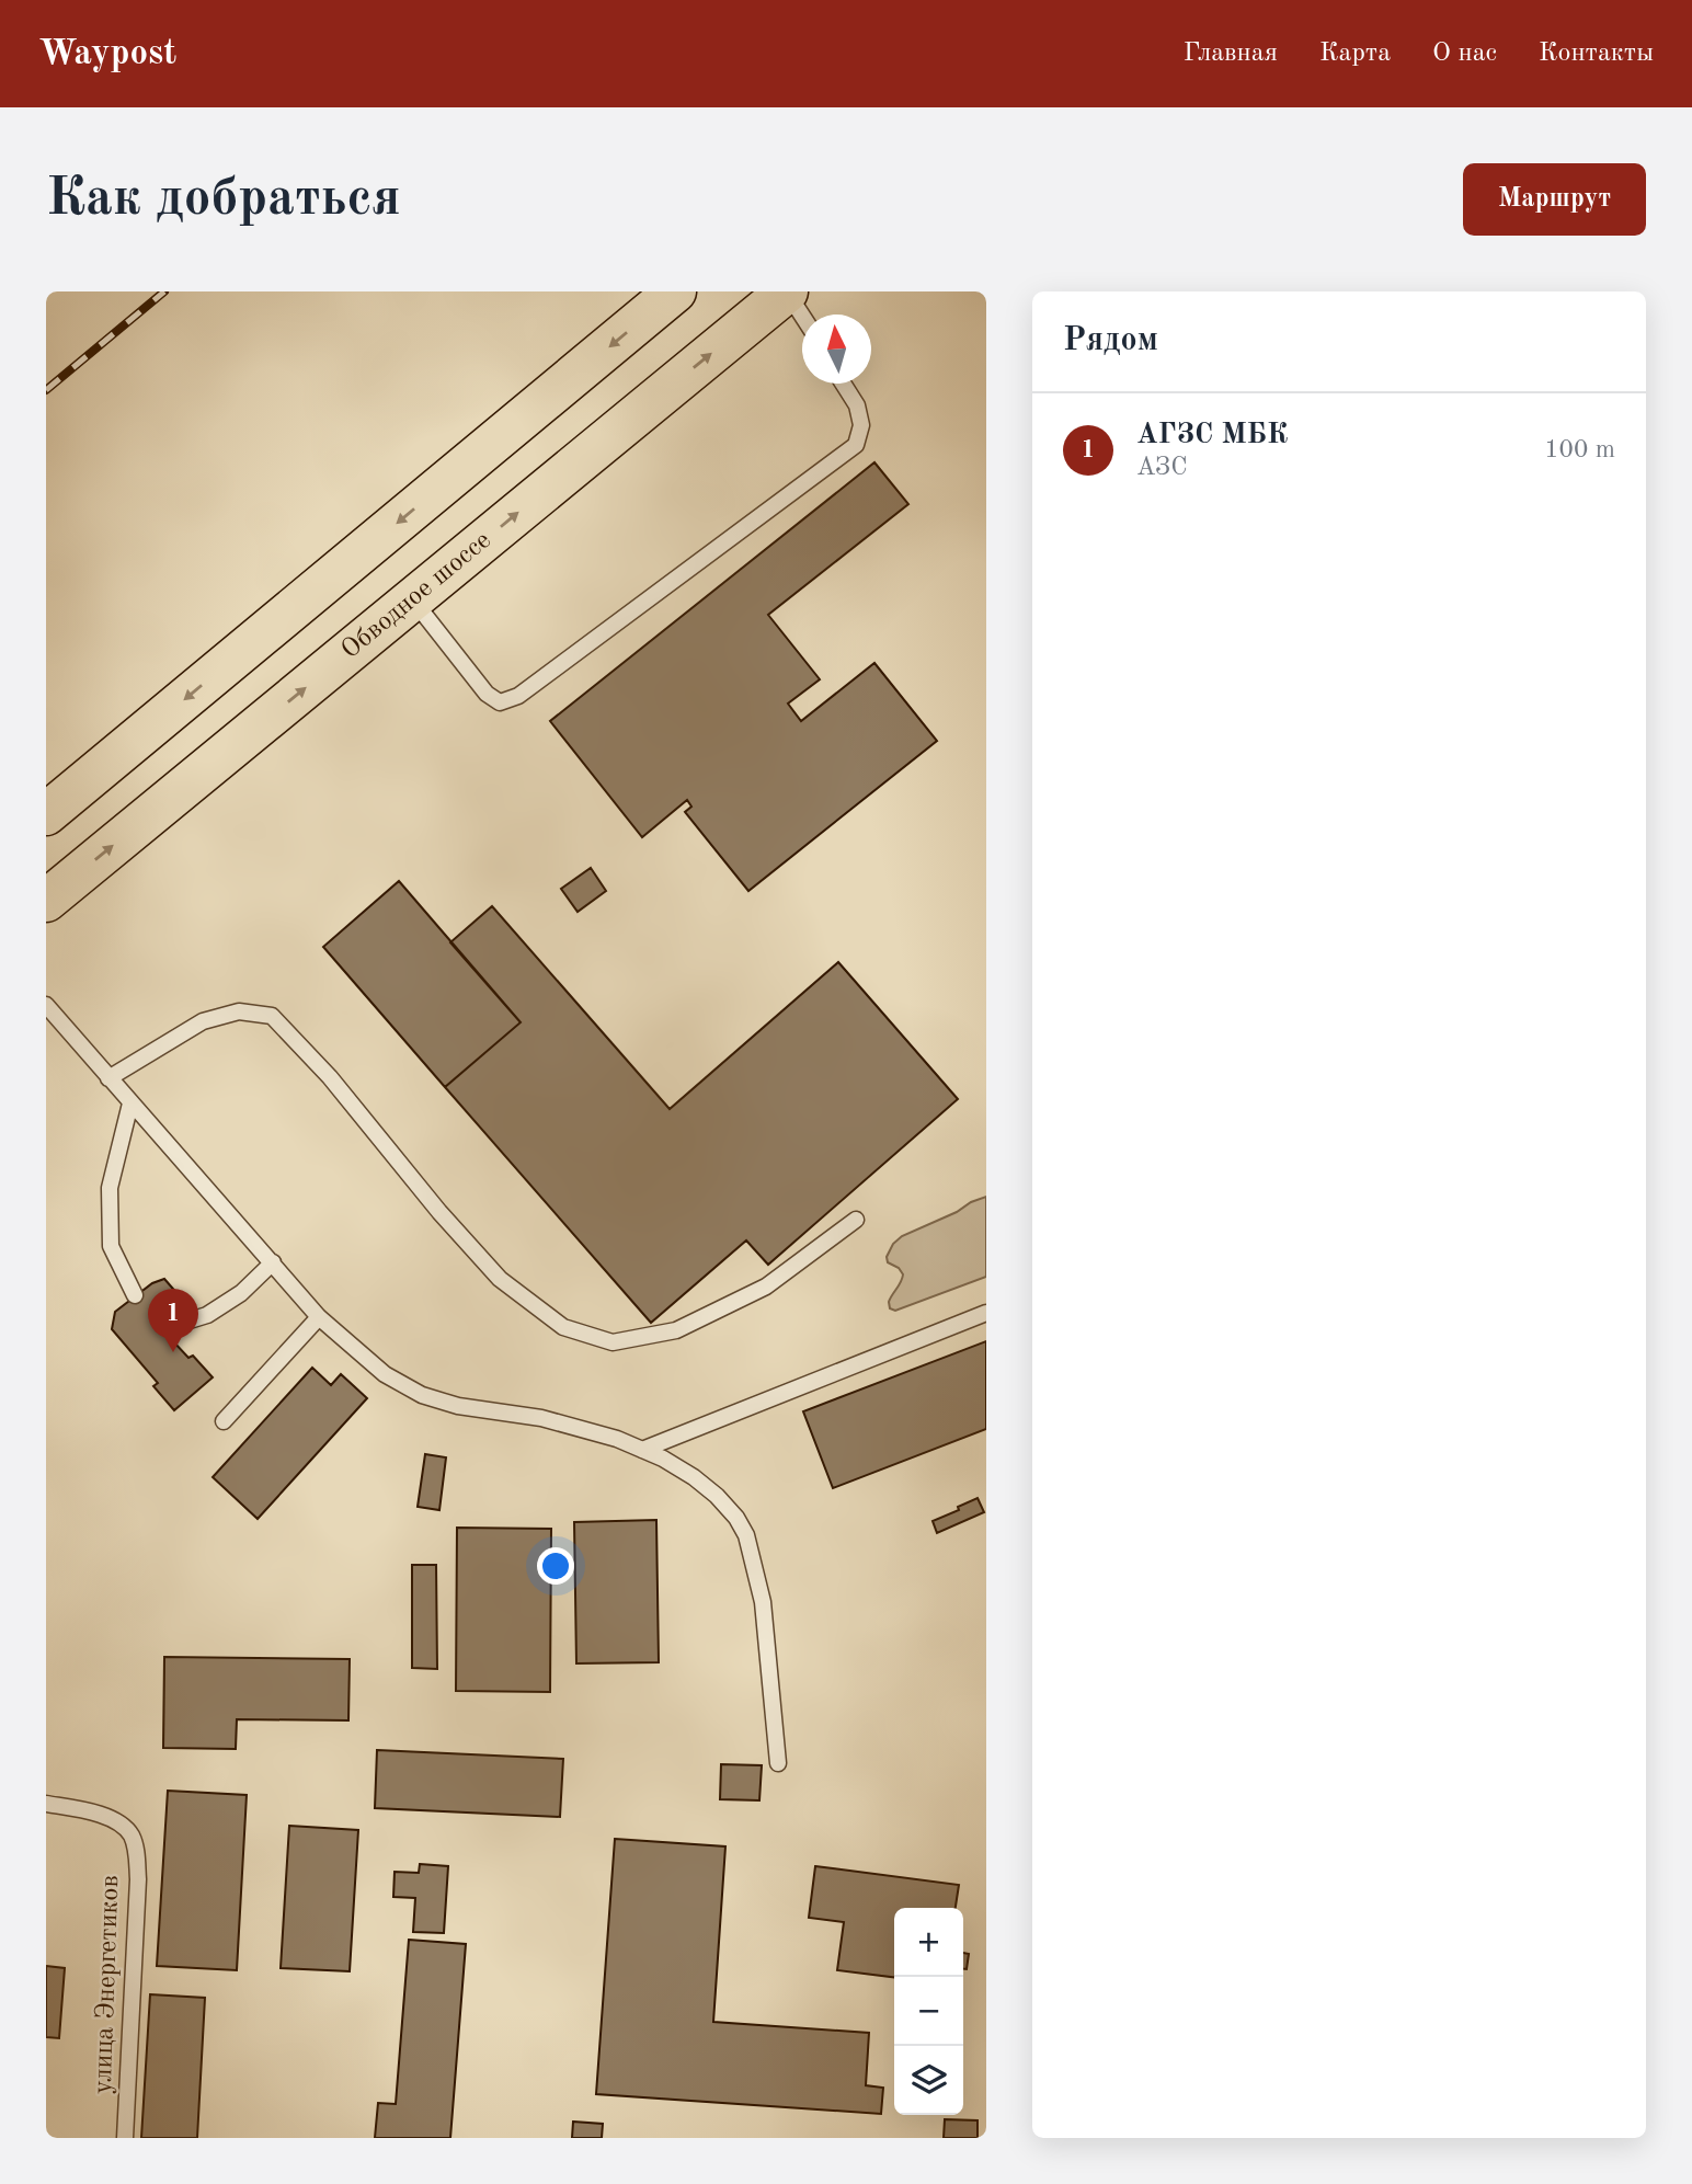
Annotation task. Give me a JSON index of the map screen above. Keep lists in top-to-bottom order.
{
  "streets": {
    "main road": ["Обводное шоссе"],
    "lane": ["улица Энергетиков"]
  },
  "north": "top",
  "page": {
    "header": "Waypost",
    "nav": [
      "Главная",
      "Карта",
      "О нас",
      "Контакты"
    ],
    "buttons": "Маршрут",
    "title": "Как добраться",
    "heading": "Рядом",
    "list": [
      {
        "mark": "1",
        "name": "АГЗС МБК",
        "note": "АЗС",
        "value": "100 m"
      }
    ],
    "pins": "1",
    "map_buttons": ["+", "−"]
  }
}
